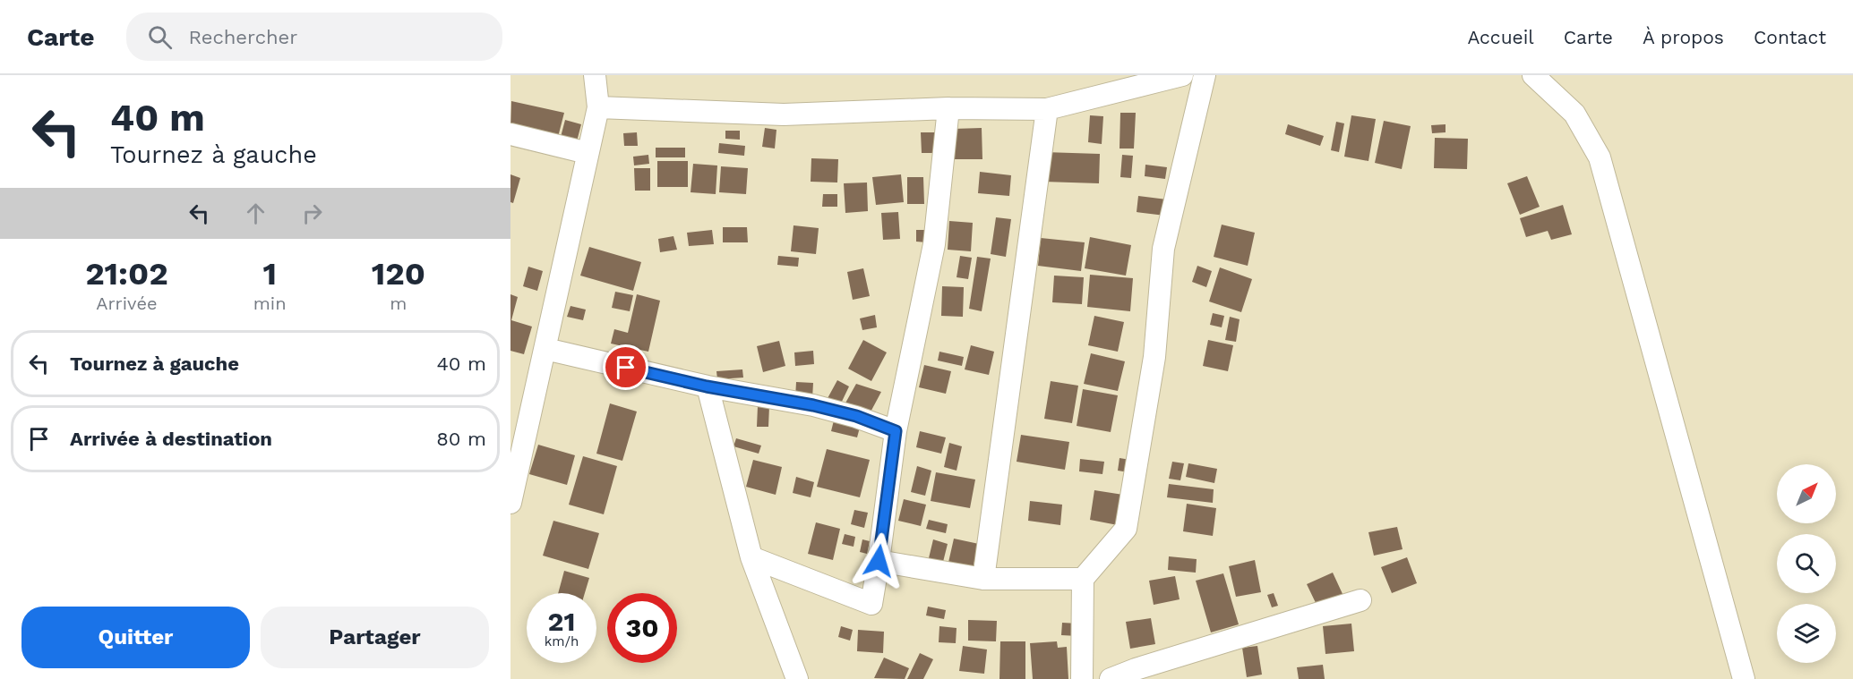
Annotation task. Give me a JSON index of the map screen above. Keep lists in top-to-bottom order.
{
  "north": "top right",
  "page": {
    "header": "Carte",
    "search": "Rechercher",
    "nav": [
      "Accueil",
      "Carte",
      "À propos",
      "Contact"
    ],
    "turn": ["40 m", "Tournez à gauche"],
    "eta": [
      "21:02",
      "Arrivée",
      "1",
      "min",
      "120",
      "m"
    ],
    "list": [
      {
        "name": "Tournez à gauche",
        "value": "40 m"
      },
      {
        "name": "Arrivée à destination",
        "value": "80 m"
      }
    ],
    "speed": "21 km/h",
    "limit": "30",
    "buttons": ["Quitter", "Partager"]
  }
}
